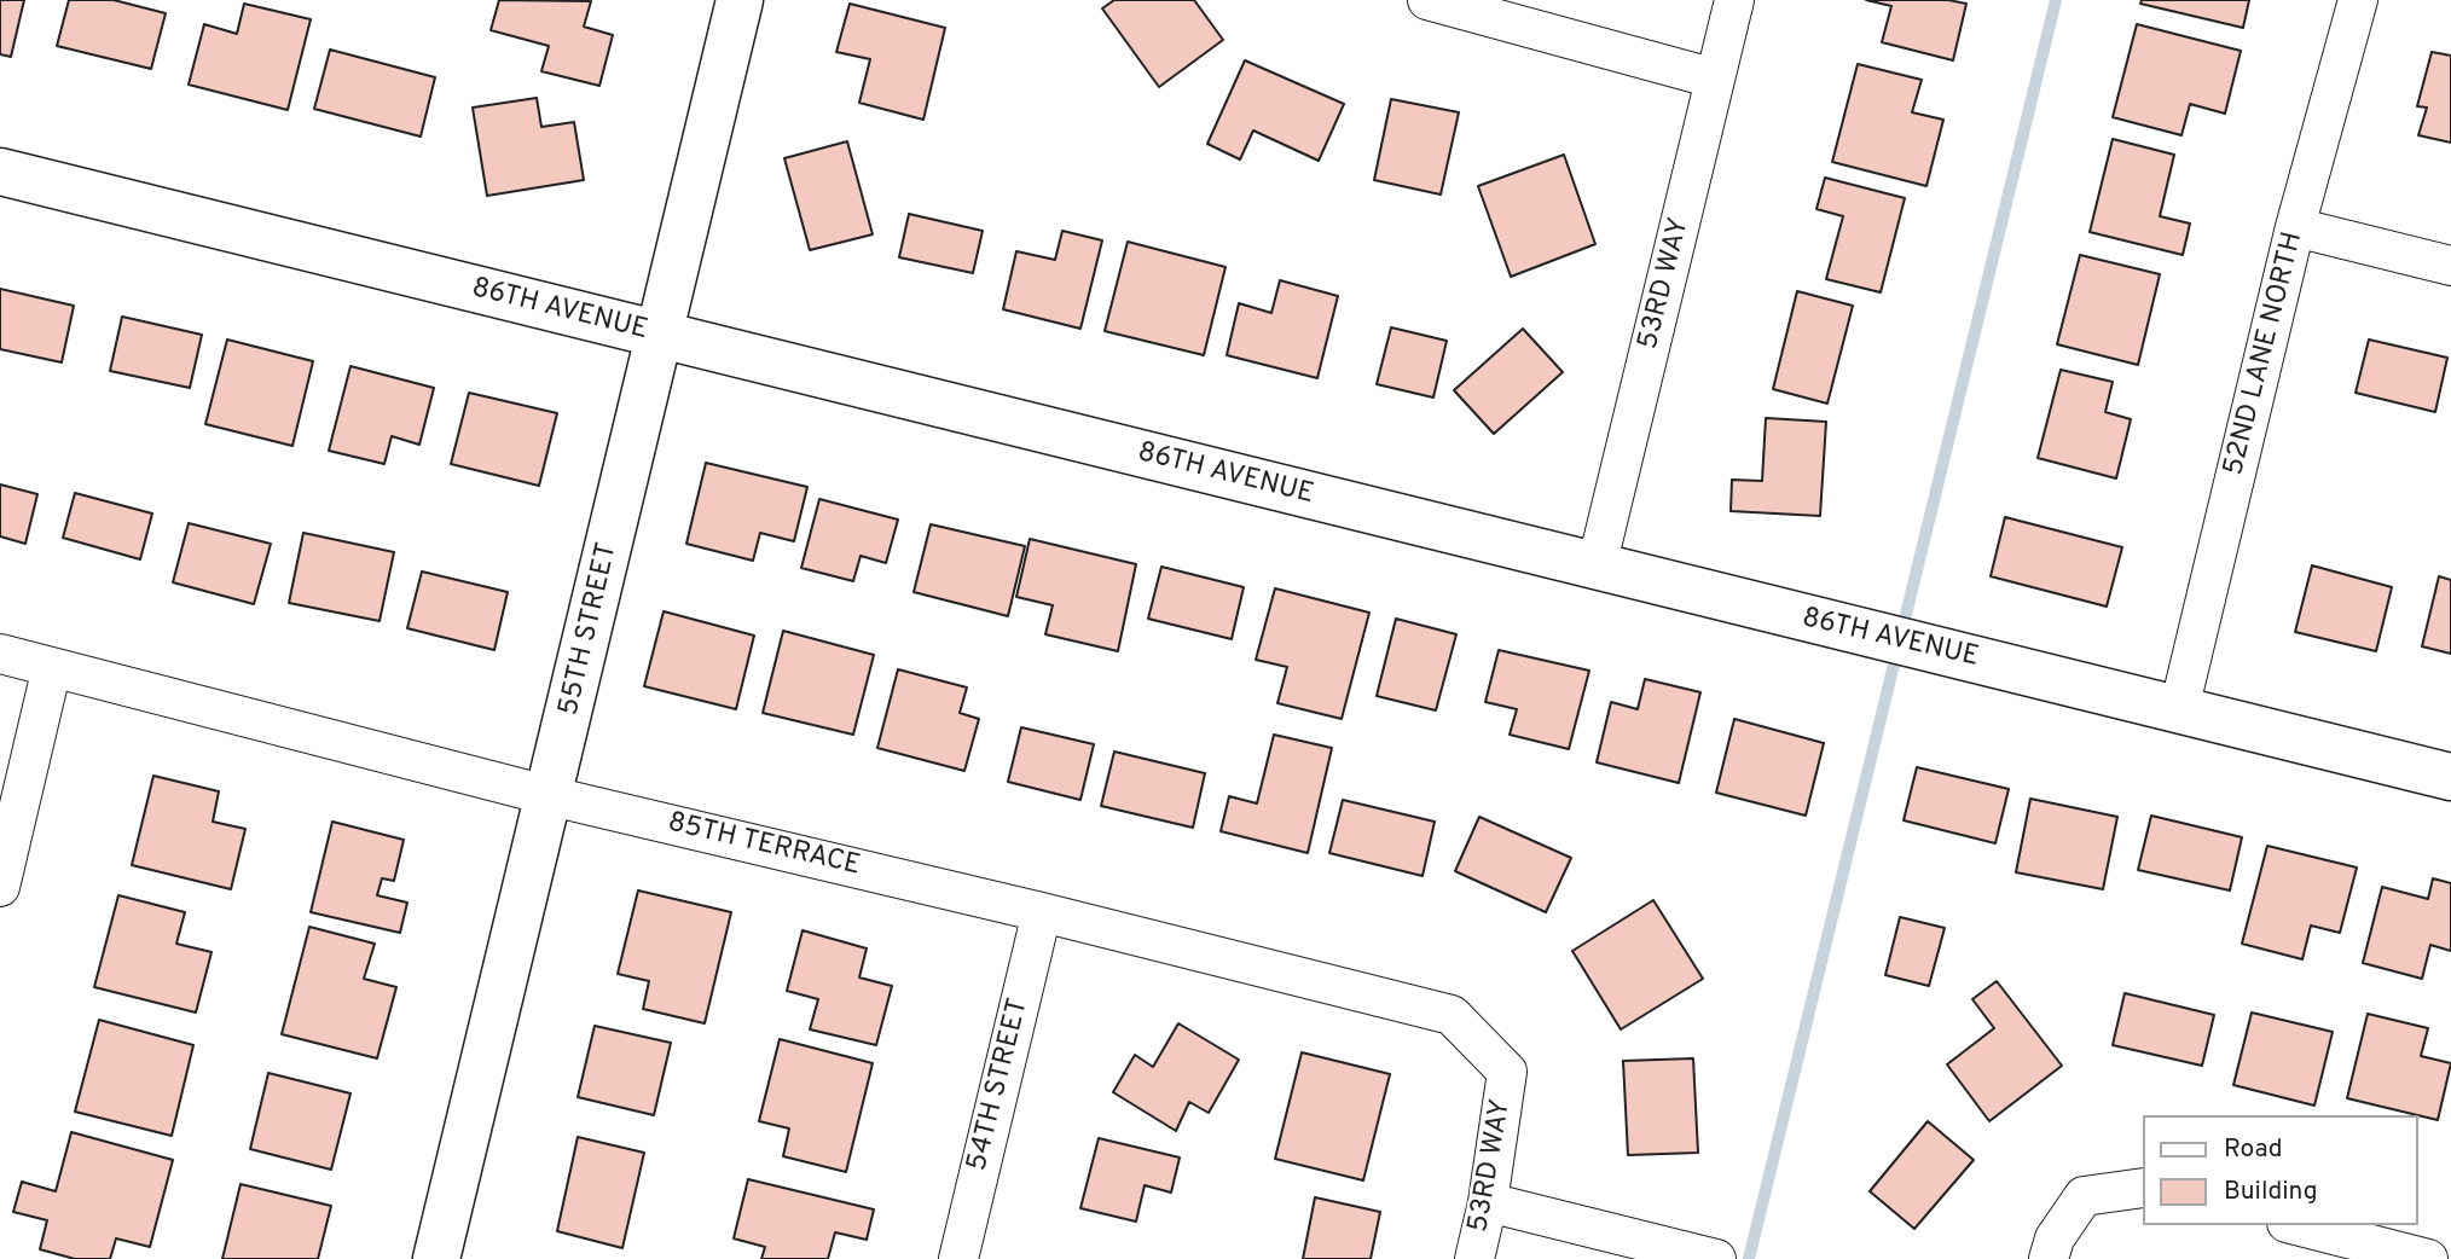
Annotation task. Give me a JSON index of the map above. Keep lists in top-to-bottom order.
{
  "streets": {
    "street": [
      "53RD WAY",
      "86TH AVENUE",
      "52ND LANE NORTH",
      "55TH STREET",
      "85TH TERRACE",
      "54TH STREET"
    ]
  },
  "crossings": [
    ["53RD WAY", "86TH AVENUE"],
    ["53RD WAY", "85TH TERRACE"],
    ["86TH AVENUE", "52ND LANE NORTH"],
    ["86TH AVENUE", "55TH STREET"],
    ["55TH STREET", "85TH TERRACE"],
    ["85TH TERRACE", "54TH STREET"]
  ],
  "legend": ["Road", "Building"]
}
